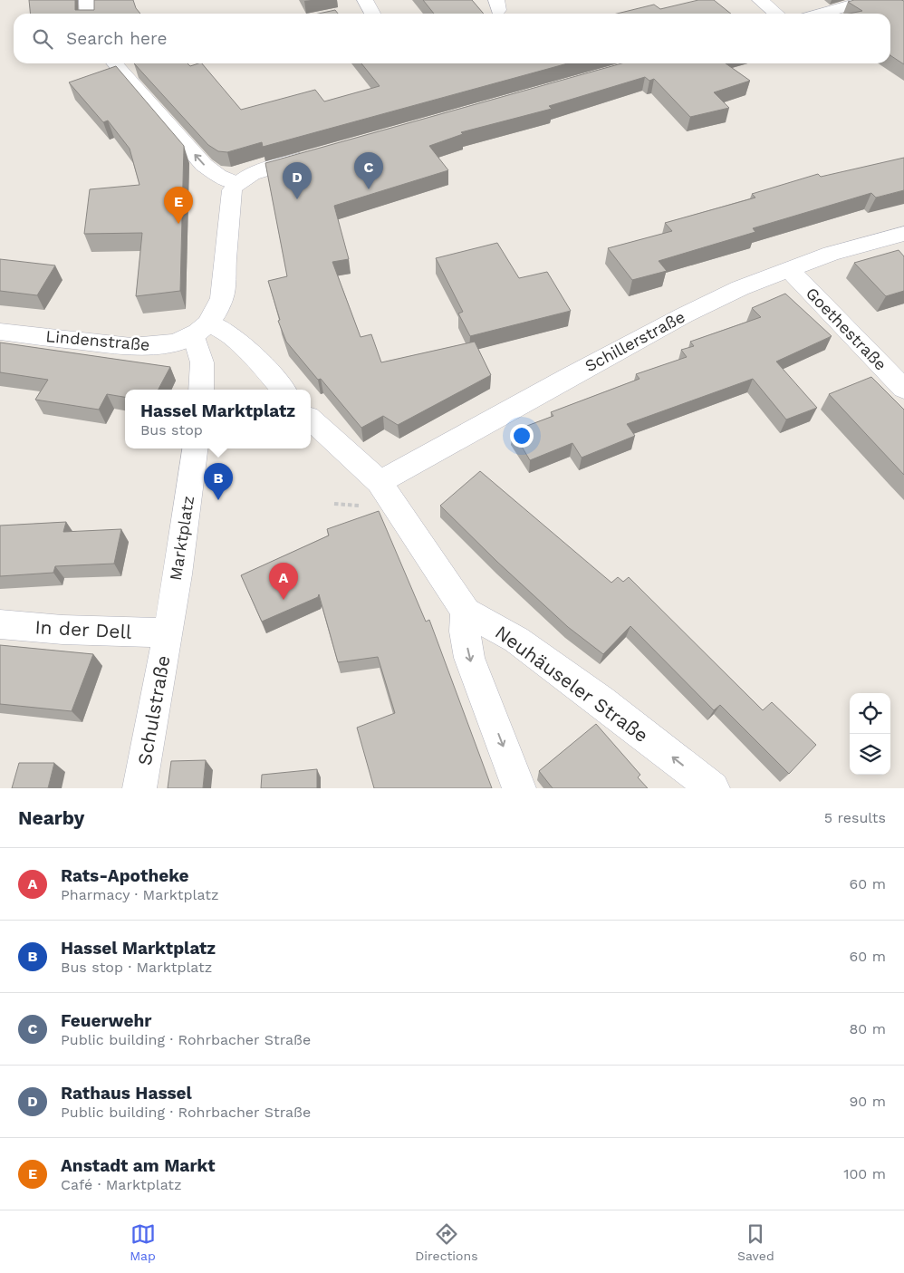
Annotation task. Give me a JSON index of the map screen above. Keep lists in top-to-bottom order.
{
  "streets": {
    "street": [
      "Goethestraße",
      "Lindenstraße",
      "Schillerstraße",
      "Marktplatz",
      "In der Dell",
      "Neuhäuseler Straße",
      "Schulstraße"
    ]
  },
  "crossings": [
    ["Goethestraße", "Schillerstraße"],
    ["Schillerstraße", "Neuhäuseler Straße"],
    ["Marktplatz", "In der Dell"],
    ["Marktplatz", "Schulstraße"],
    ["In der Dell", "Schulstraße"]
  ],
  "one_way": ["Neuhäuseler Straße"],
  "page": {
    "search": "Search here",
    "pins": [
      "C",
      "D",
      "E",
      "B",
      "A"
    ],
    "popup": ["Hassel Marktplatz", "Bus stop"],
    "heading": ["Nearby", "5 results"],
    "list": [
      {
        "mark": "A",
        "name": "Rats-Apotheke",
        "note": "Pharmacy · Marktplatz",
        "value": "60 m"
      },
      {
        "mark": "B",
        "name": "Hassel Marktplatz",
        "note": "Bus stop · Marktplatz",
        "value": "60 m"
      },
      {
        "mark": "C",
        "name": "Feuerwehr",
        "note": "Public building · Rohrbacher Straße",
        "value": "80 m"
      },
      {
        "mark": "D",
        "name": "Rathaus Hassel",
        "note": "Public building · Rohrbacher Straße",
        "value": "90 m"
      },
      {
        "mark": "E",
        "name": "Anstadt am Markt",
        "note": "Café · Marktplatz",
        "value": "100 m"
      }
    ],
    "nav": ["Map", "Directions", "Saved"]
  }
}
